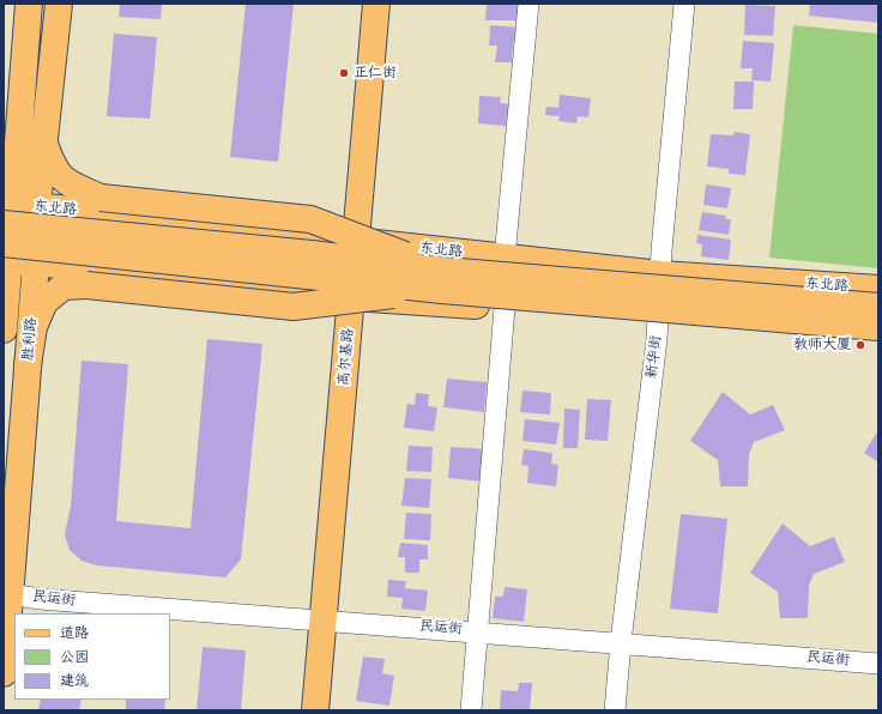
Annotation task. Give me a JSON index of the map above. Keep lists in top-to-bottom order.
{
  "streets": {
    "main road": ["东北路", "胜利路", "高尔基路"],
    "street": ["新华街", "民运街"]
  },
  "crossings": [
    ["东北路", "胜利路"],
    ["东北路", "高尔基路"],
    ["东北路", "新华街"],
    ["胜利路", "民运街"],
    ["高尔基路", "民运街"],
    ["新华街", "民运街"]
  ],
  "places": ["正仁街", "教师大厦"],
  "legend": ["道路", "公园", "建筑"]
}
